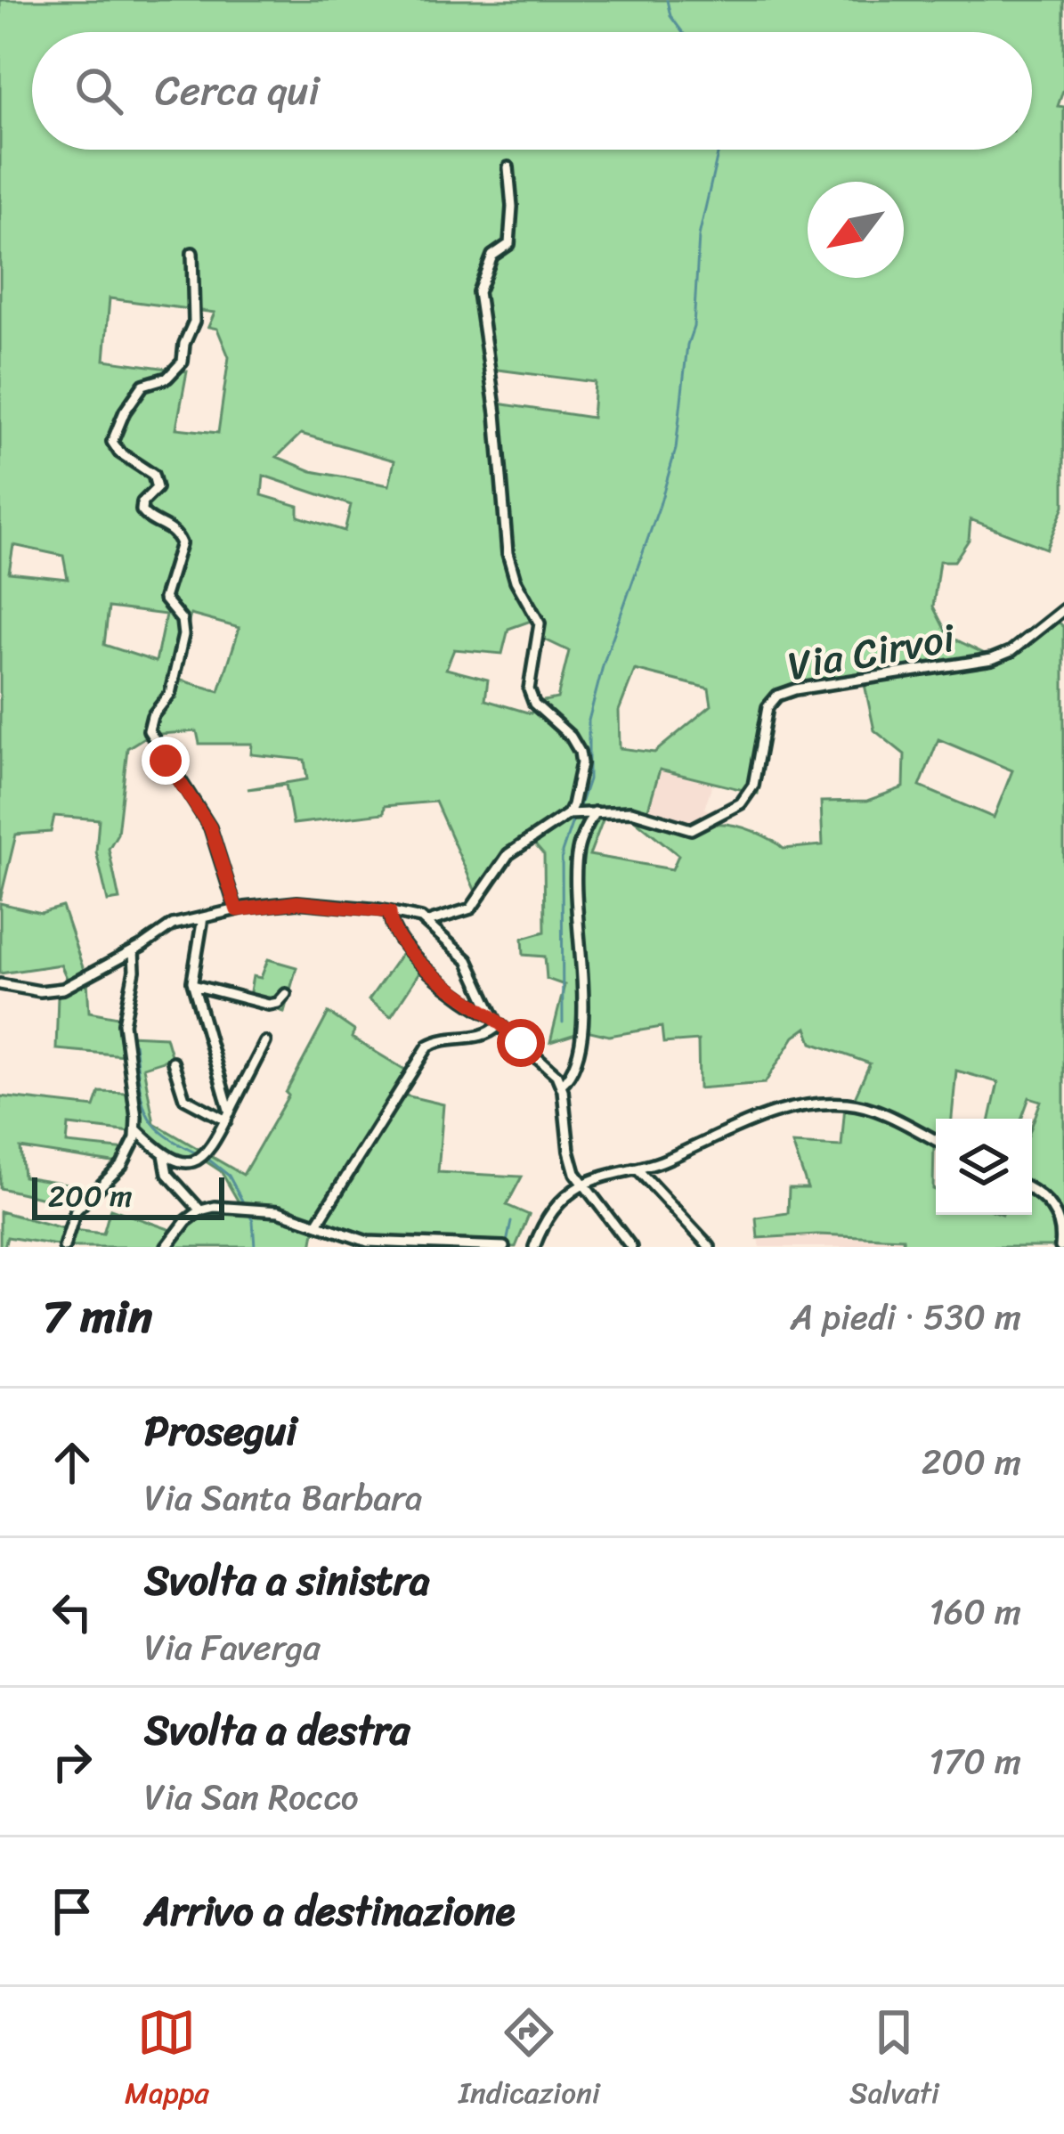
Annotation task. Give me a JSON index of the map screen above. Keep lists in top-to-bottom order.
{
  "streets": {
    "street": ["Via Cirvoi"]
  },
  "scale_bar": "200 m",
  "north": "bottom left",
  "page": {
    "search": "Cerca qui",
    "scale": "200 m",
    "heading": ["7 min", "A piedi · 530 m"],
    "list": [
      ["Prosegui", "Via Santa Barbara", "200 m"],
      ["Svolta a sinistra", "Via Faverga", "160 m"],
      ["Svolta a destra", "Via San Rocco", "170 m"],
      "Arrivo a destinazione"
    ],
    "nav": ["Mappa", "Indicazioni", "Salvati"]
  }
}
